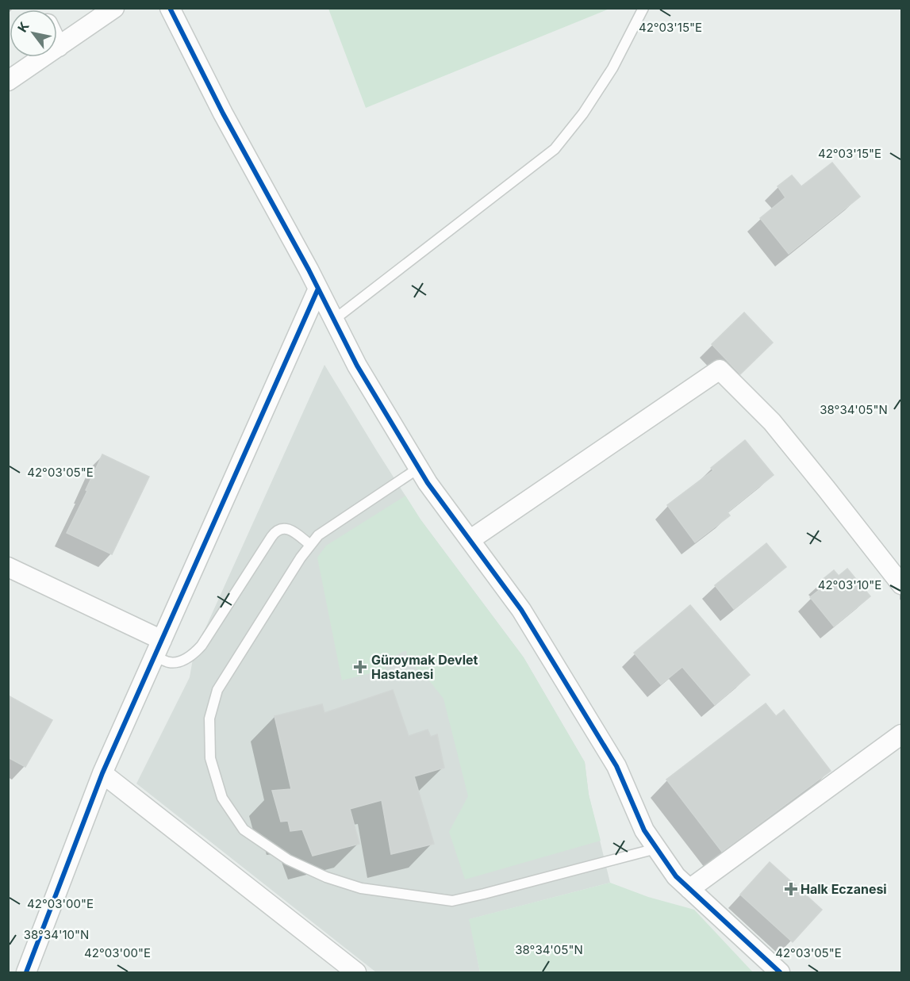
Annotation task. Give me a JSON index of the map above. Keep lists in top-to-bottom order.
{
  "places": {
    "health": ["Güroymak Devlet Hastanesi", "Halk Eczanesi"]
  },
  "north": "top left",
  "coordinates": [
    "42°03'15\"E",
    "38°34'05\"N",
    "42°03'05\"E",
    "42°03'10\"E",
    "42°03'00\"E",
    "38°34'10\"N"
  ]
}
